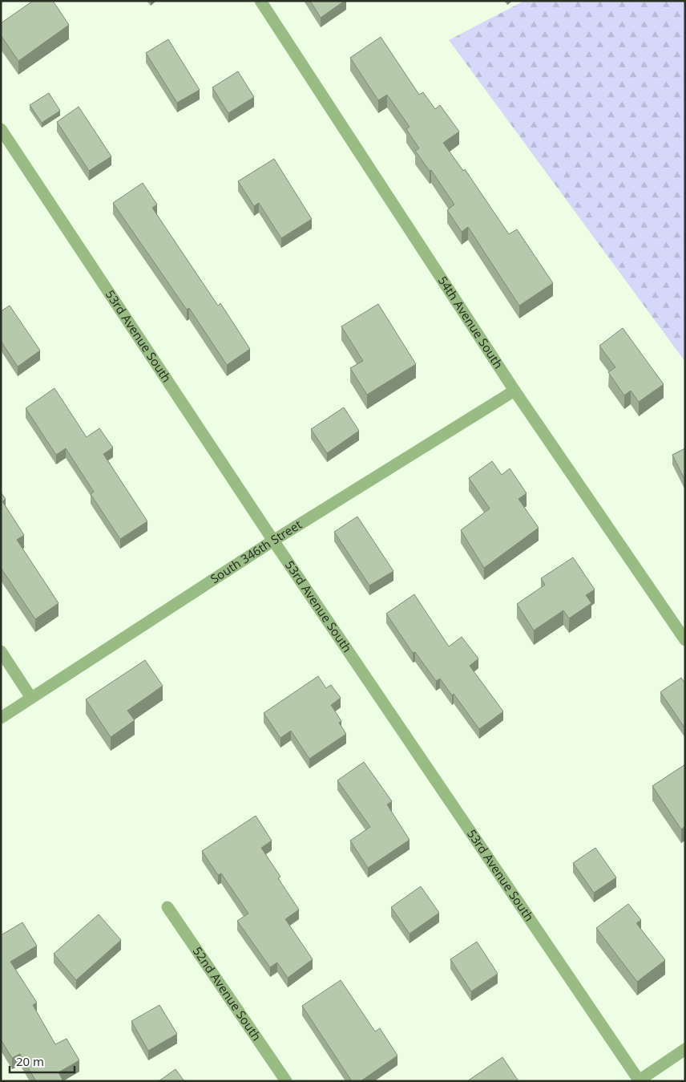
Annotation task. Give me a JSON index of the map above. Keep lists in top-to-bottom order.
{
  "streets": {
    "street": [
      "54th Avenue South",
      "53rd Avenue South",
      "South 346th Street",
      "52nd Avenue South"
    ]
  },
  "crossings": [
    ["54th Avenue South", "South 346th Street"],
    ["53rd Avenue South", "South 346th Street"]
  ],
  "scale_bar": "20 m"
}
